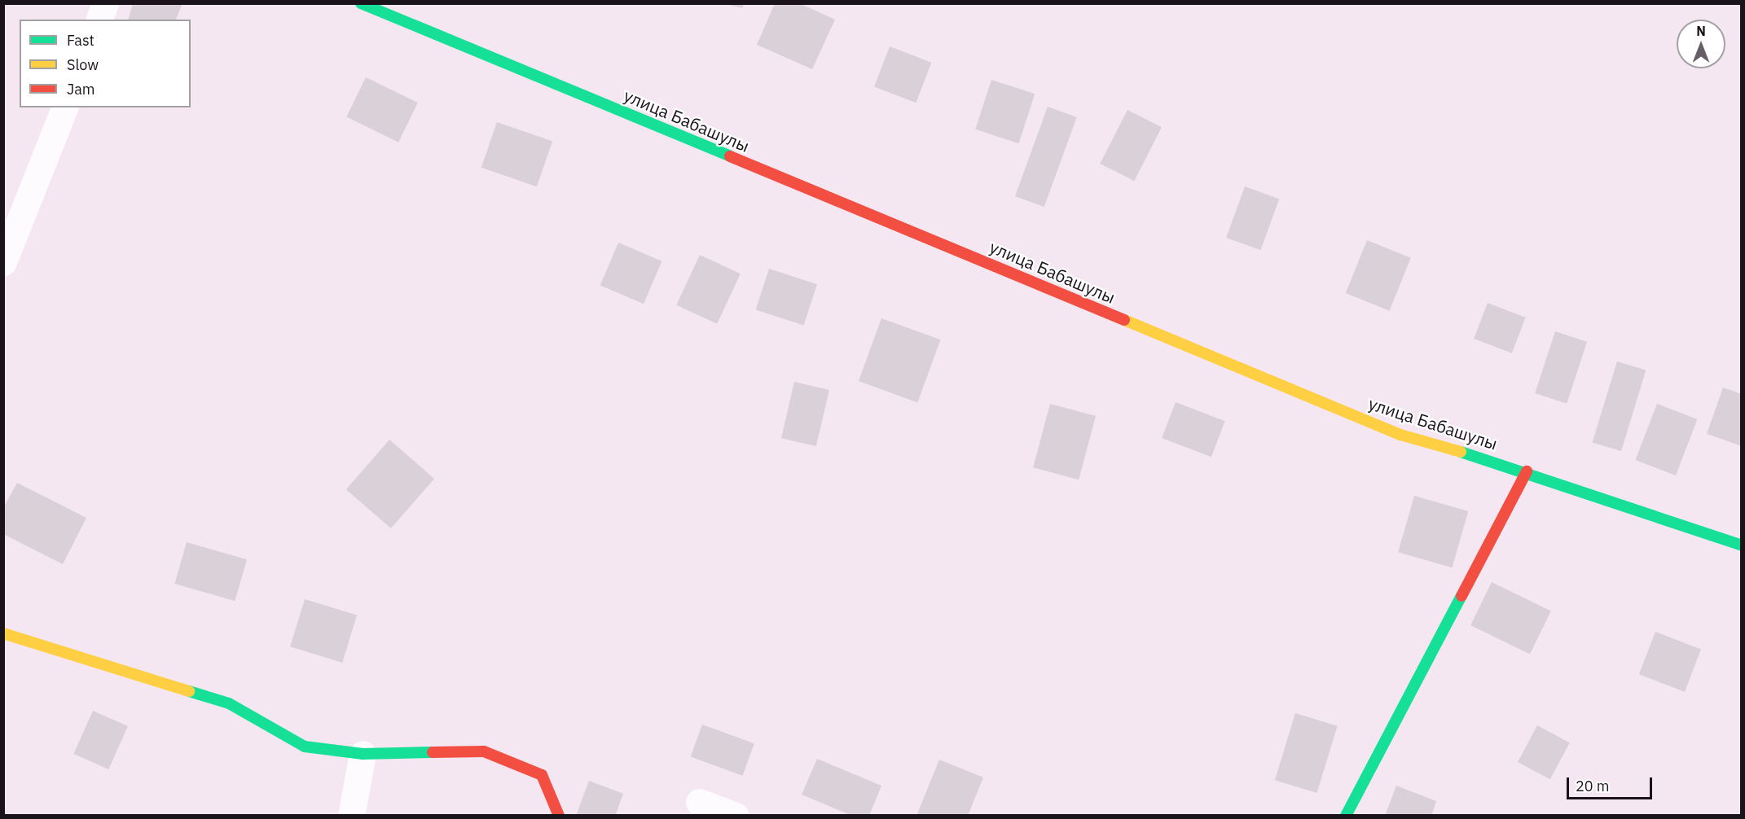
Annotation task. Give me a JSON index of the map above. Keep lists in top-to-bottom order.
{
  "streets": {
    "street": ["улица Бабашулы"]
  },
  "legend": ["Fast", "Slow", "Jam"],
  "scale_bar": "20 m",
  "north": "top"
}
